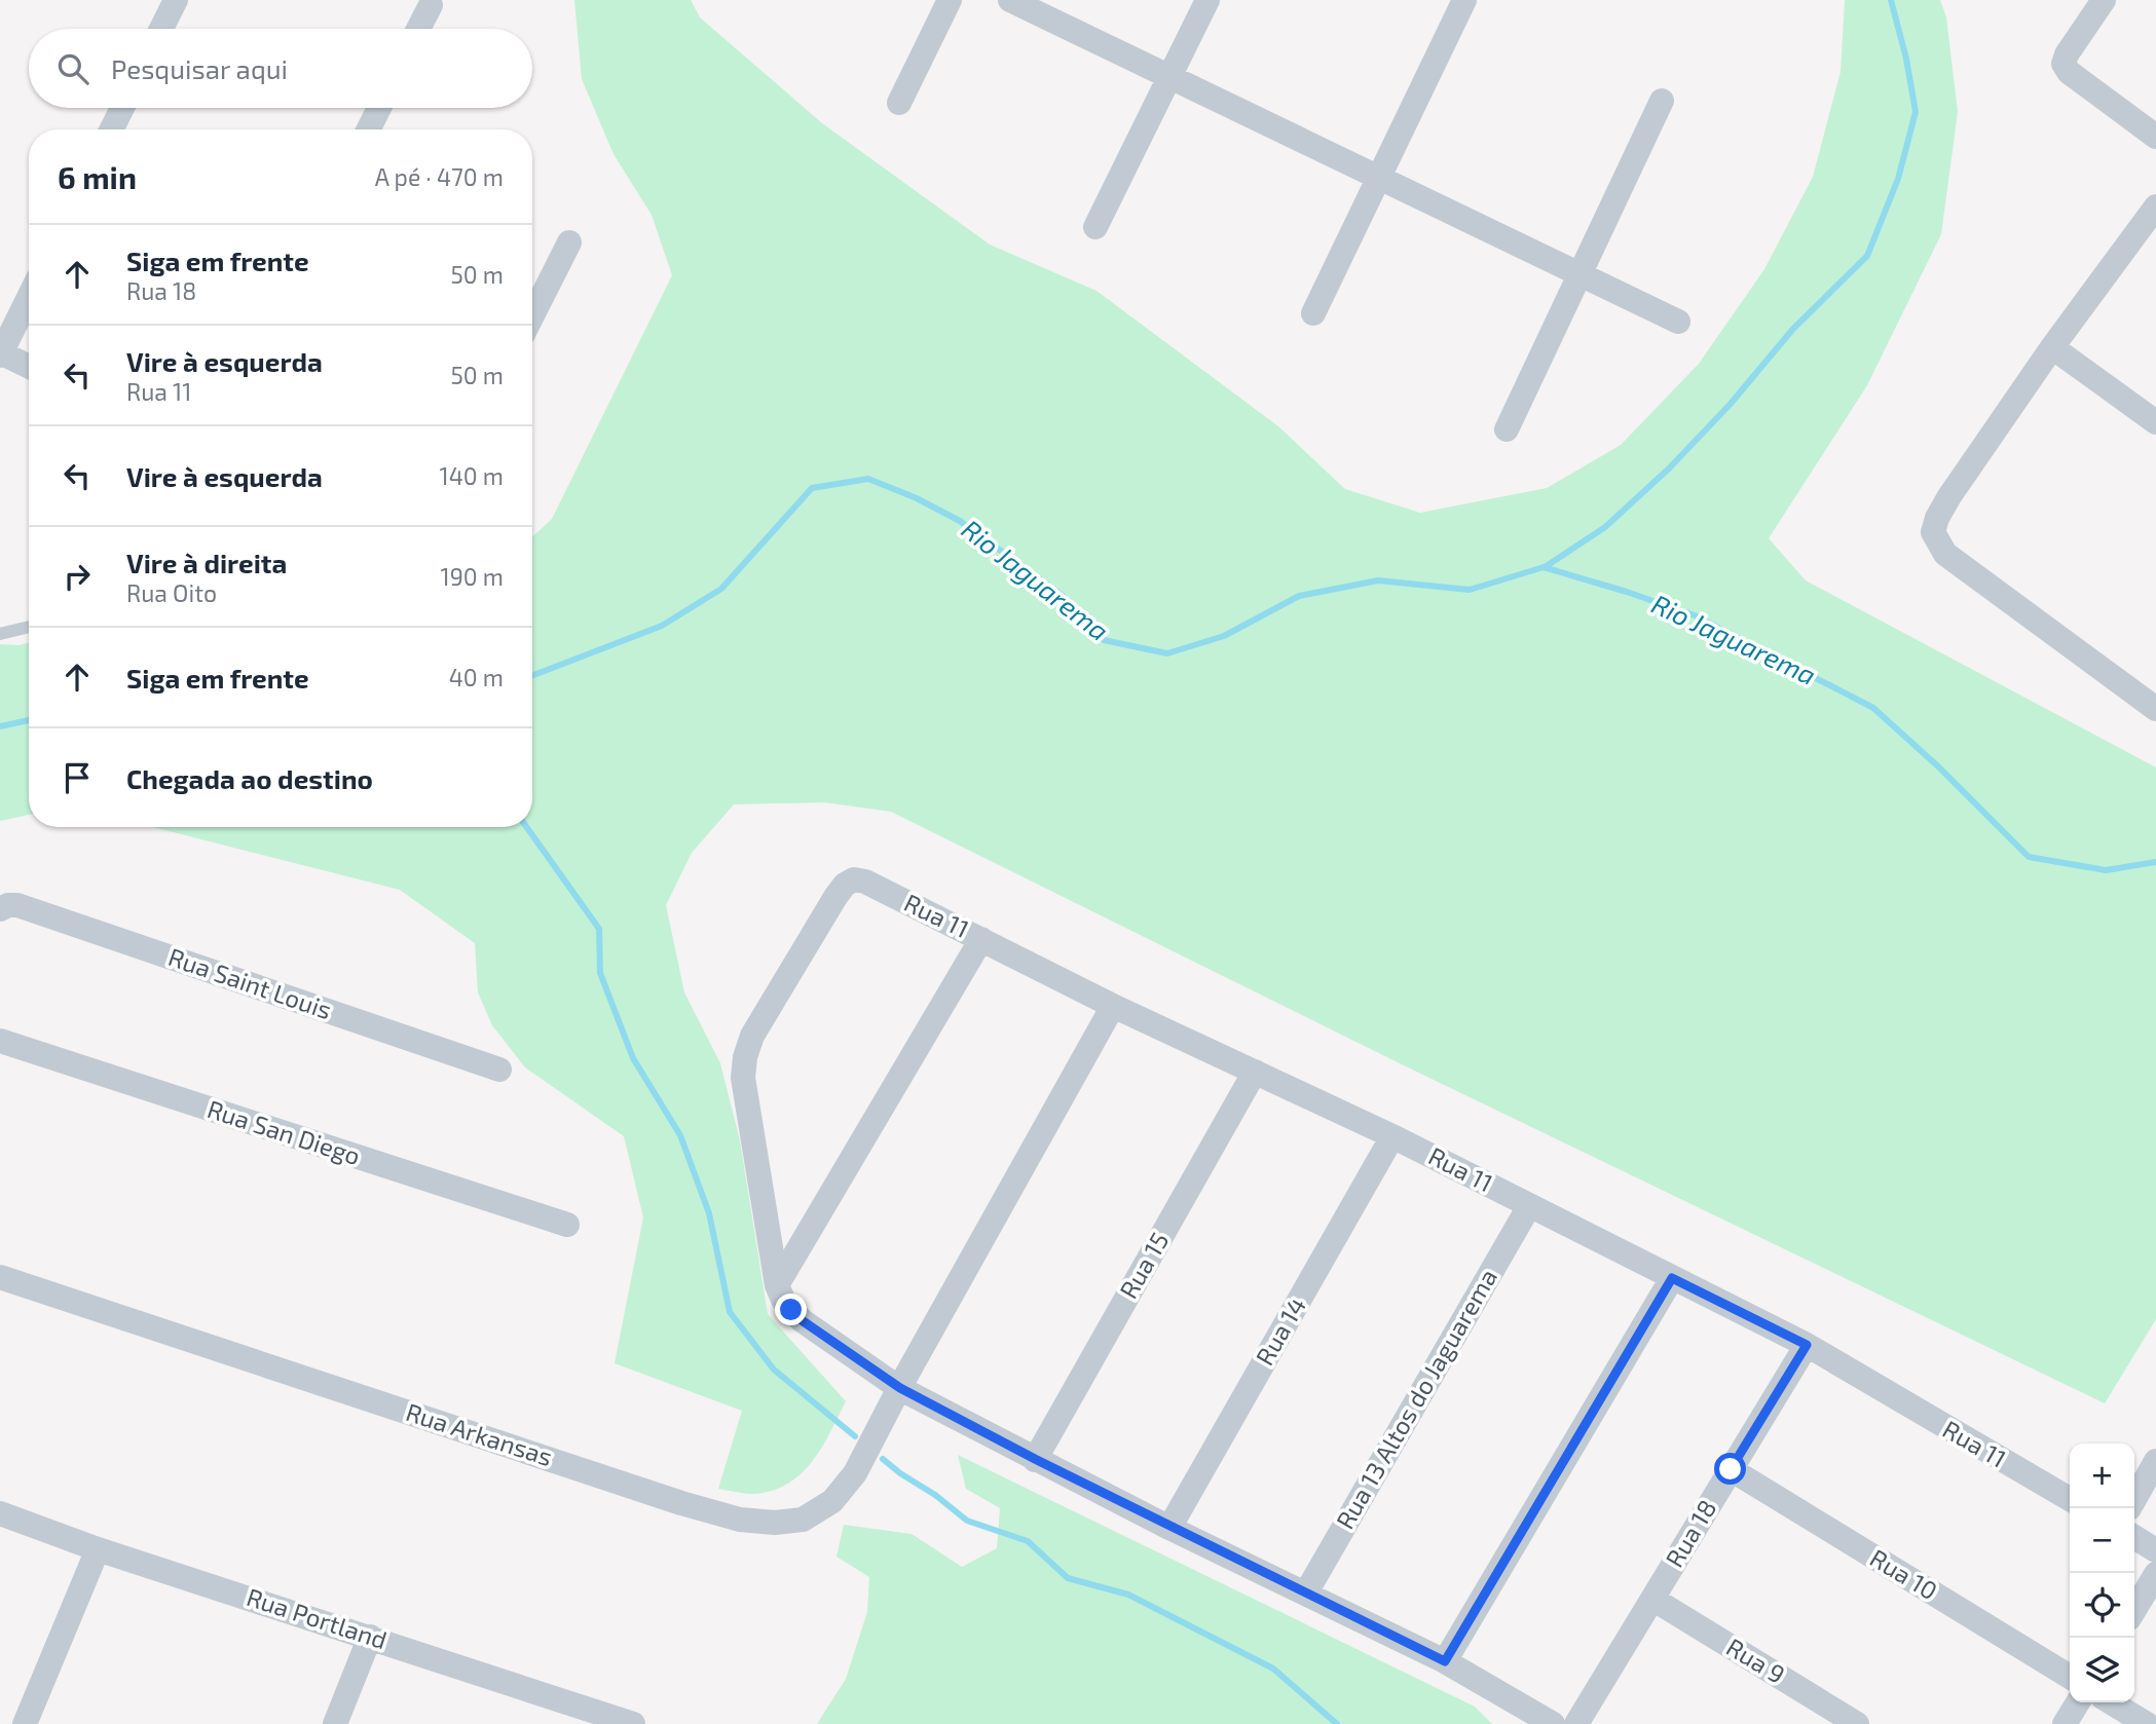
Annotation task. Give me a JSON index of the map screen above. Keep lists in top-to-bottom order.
{
  "streets": {
    "street": [
      "Rua 11",
      "Rua Saint Louis",
      "Rua San Diego",
      "Rua 15",
      "Rua 14",
      "Rua 13 Altos do Jaguarema",
      "Rua Arkansas",
      "Rua 18",
      "Rua 10",
      "Rua Portland",
      "Rua 9"
    ]
  },
  "crossings": [
    ["Rua 11", "Rua 15"],
    ["Rua 11", "Rua 14"],
    ["Rua 11", "Rua 13 Altos do Jaguarema"],
    ["Rua 11", "Rua Arkansas"],
    ["Rua 11", "Rua 18"],
    ["Rua 18", "Rua 10"],
    ["Rua 18", "Rua 9"]
  ],
  "water": ["Rio Jaguarema"],
  "page": {
    "search": "Pesquisar aqui",
    "heading": ["6 min", "A pé · 470 m"],
    "list": [
      ["Siga em frente", "Rua 18", "50 m"],
      ["Vire à esquerda", "Rua 11", "50 m"],
      ["Vire à esquerda", "140 m"],
      ["Vire à direita", "Rua Oito", "190 m"],
      ["Siga em frente", "40 m"],
      "Chegada ao destino"
    ],
    "map_buttons": ["+", "−"]
  }
}
